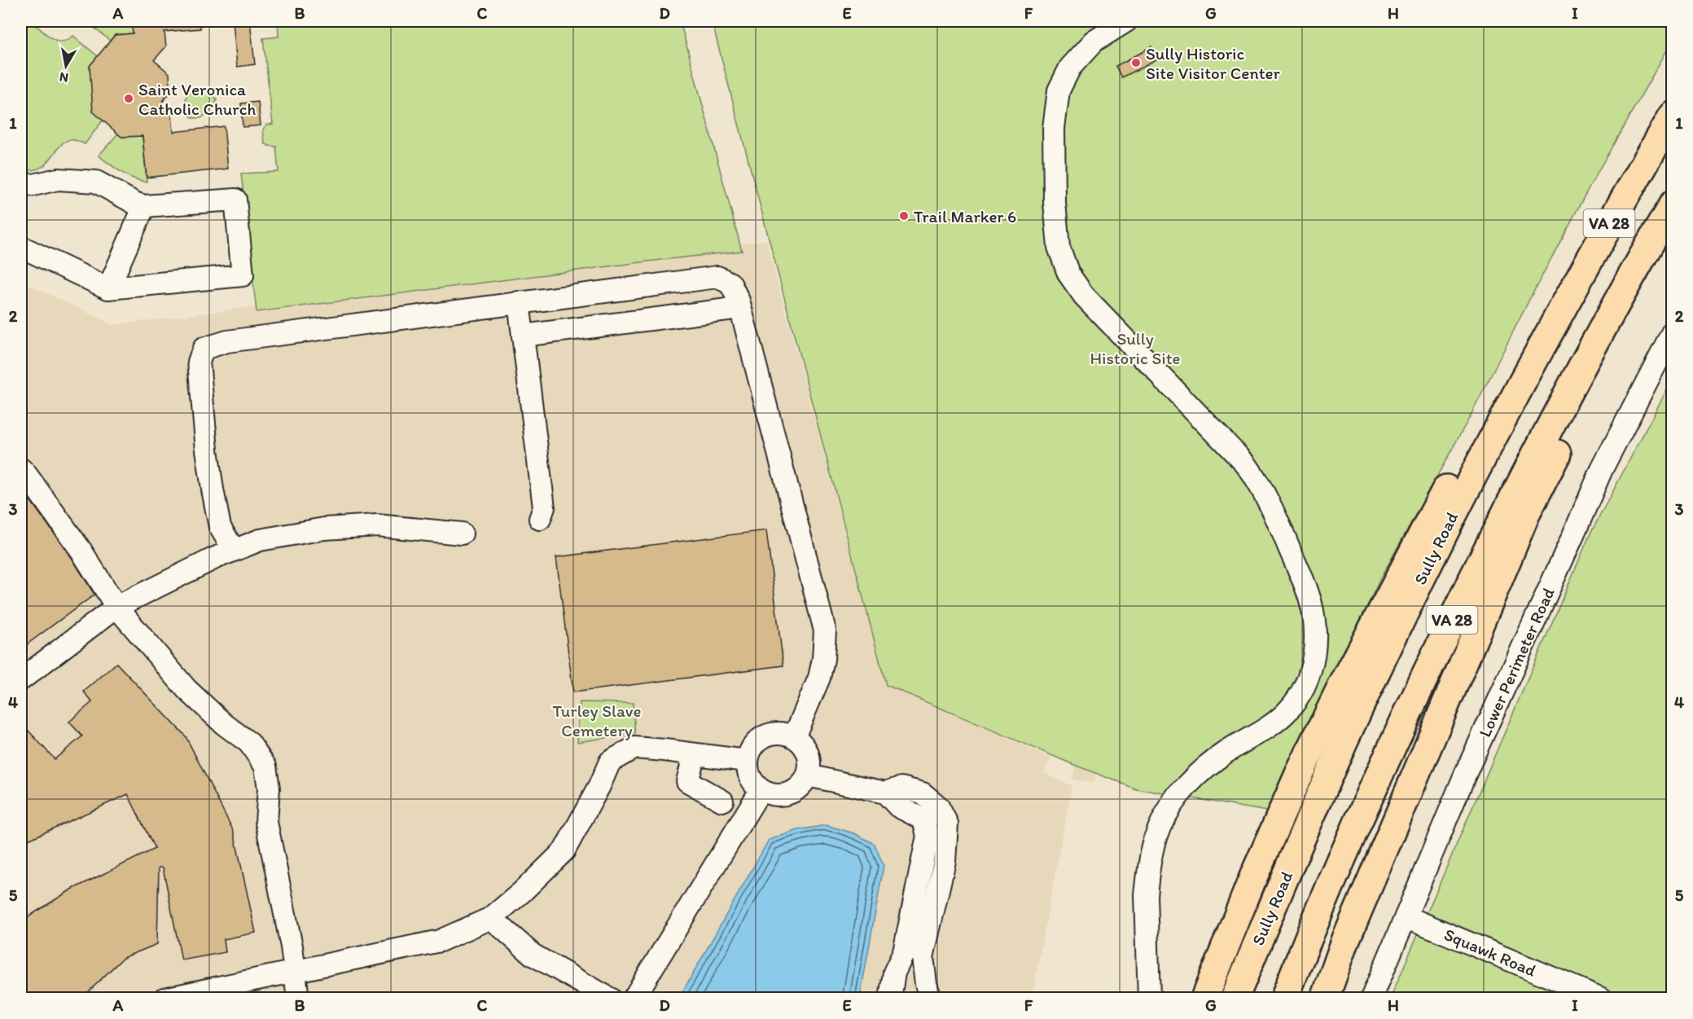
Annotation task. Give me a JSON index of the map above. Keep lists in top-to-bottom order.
{
  "streets": {
    "highway": ["VA 28", "Sully Road"],
    "street": ["Lower Perimeter Road", "Squawk Road"]
  },
  "crossings": [
    ["Lower Perimeter Road", "Squawk Road"]
  ],
  "parks": ["Sully Historic Site", "Turley Slave Cemetery"],
  "places": ["Sully Historic Site Visitor Center", "Saint Veronica Catholic Church", "Trail Marker 6"],
  "north": "bottom",
  "grid": {
    "columns": [
      "A",
      "B",
      "C",
      "D",
      "E",
      "F",
      "G",
      "H",
      "I"
    ],
    "rows": [
      "1",
      "2",
      "3",
      "4",
      "5"
    ]
  }
}
